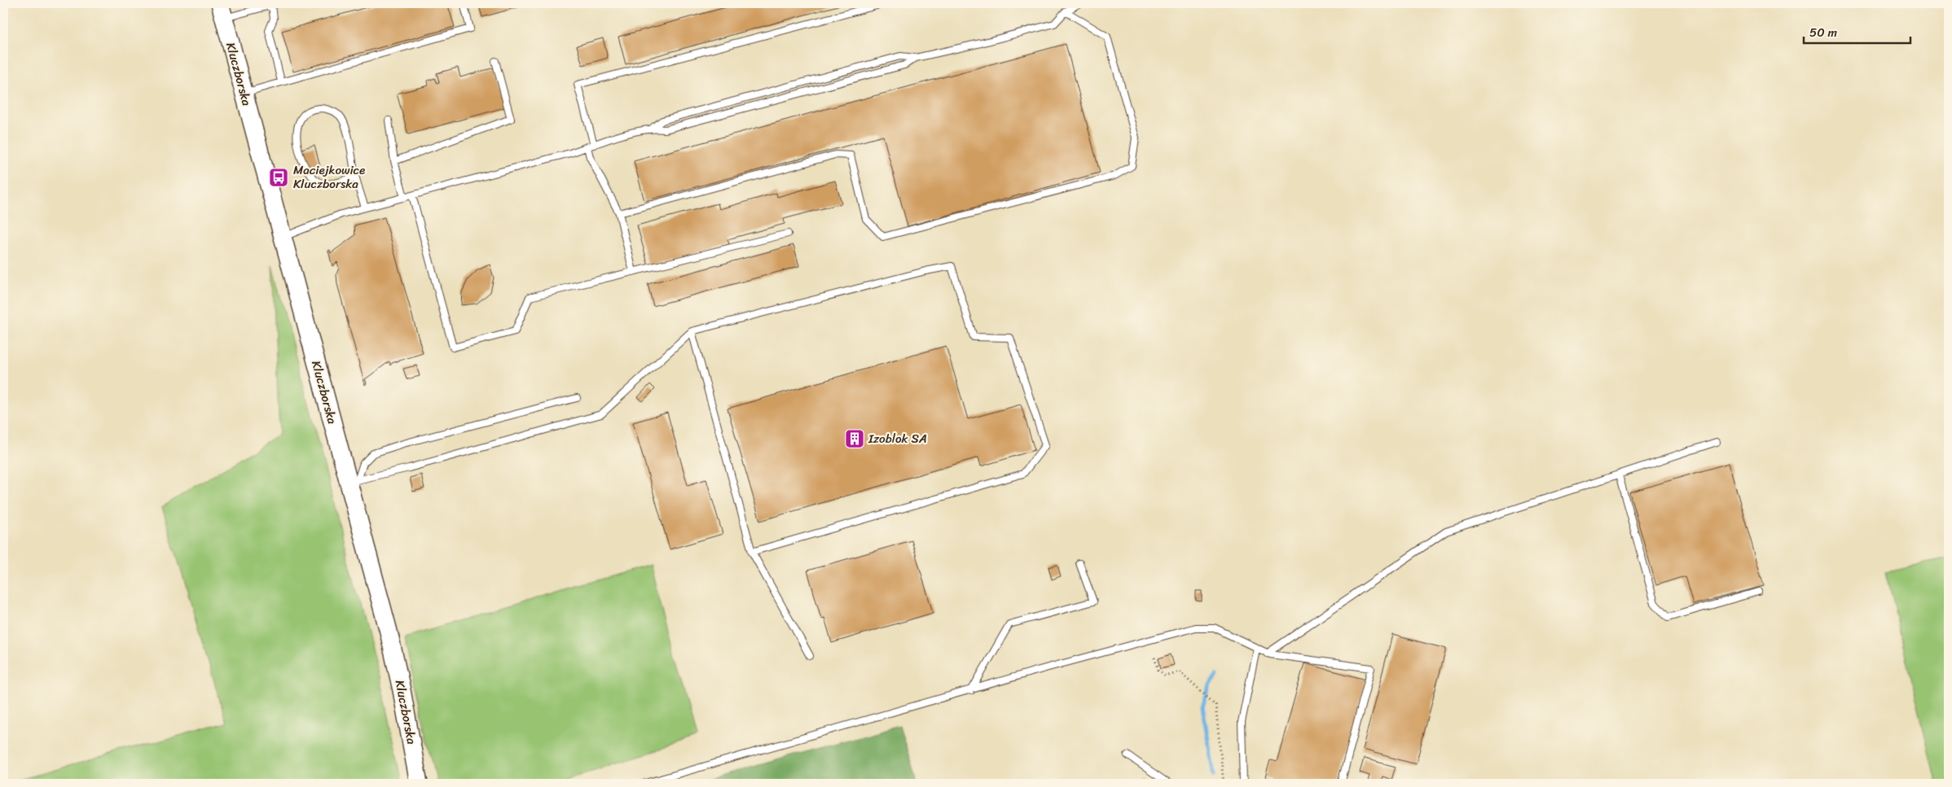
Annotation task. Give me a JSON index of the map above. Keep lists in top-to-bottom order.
{
  "streets": {
    "street": ["Kluczborska"]
  },
  "places": {
    "bus stop": ["Maciejkowice Kluczborska"],
    "building": ["Izoblok SA"]
  },
  "scale_bar": "50 m"
}
